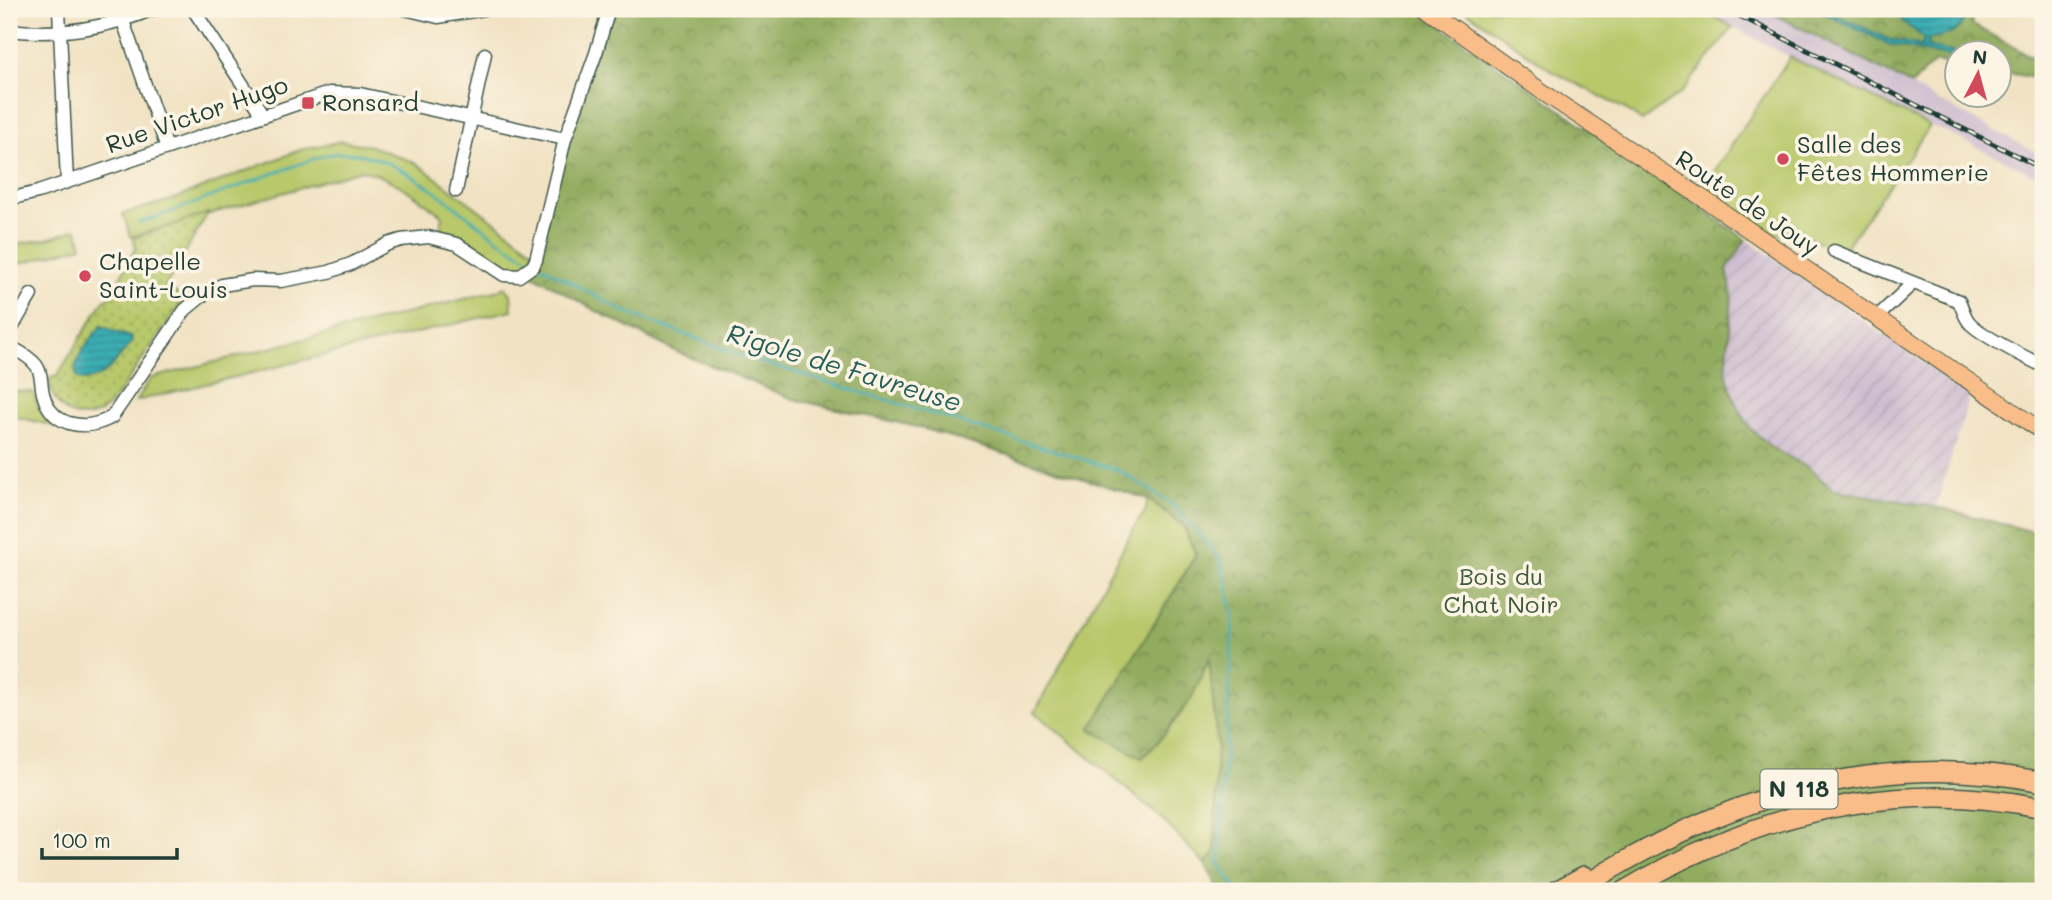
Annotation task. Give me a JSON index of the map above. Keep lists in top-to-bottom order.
{
  "streets": {
    "highway": ["N 118"],
    "main road": ["Route de Jouy"],
    "street": ["Rue Victor Hugo"]
  },
  "water": ["Rigole de Favreuse"],
  "parks": ["Bois du Chat Noir"],
  "places": {
    "transit": ["Ronsard"],
    "other": ["Salle des Fêtes Hommerie", "Chapelle Saint-Louis"]
  },
  "scale_bar": "100 m",
  "north": "top"
}
